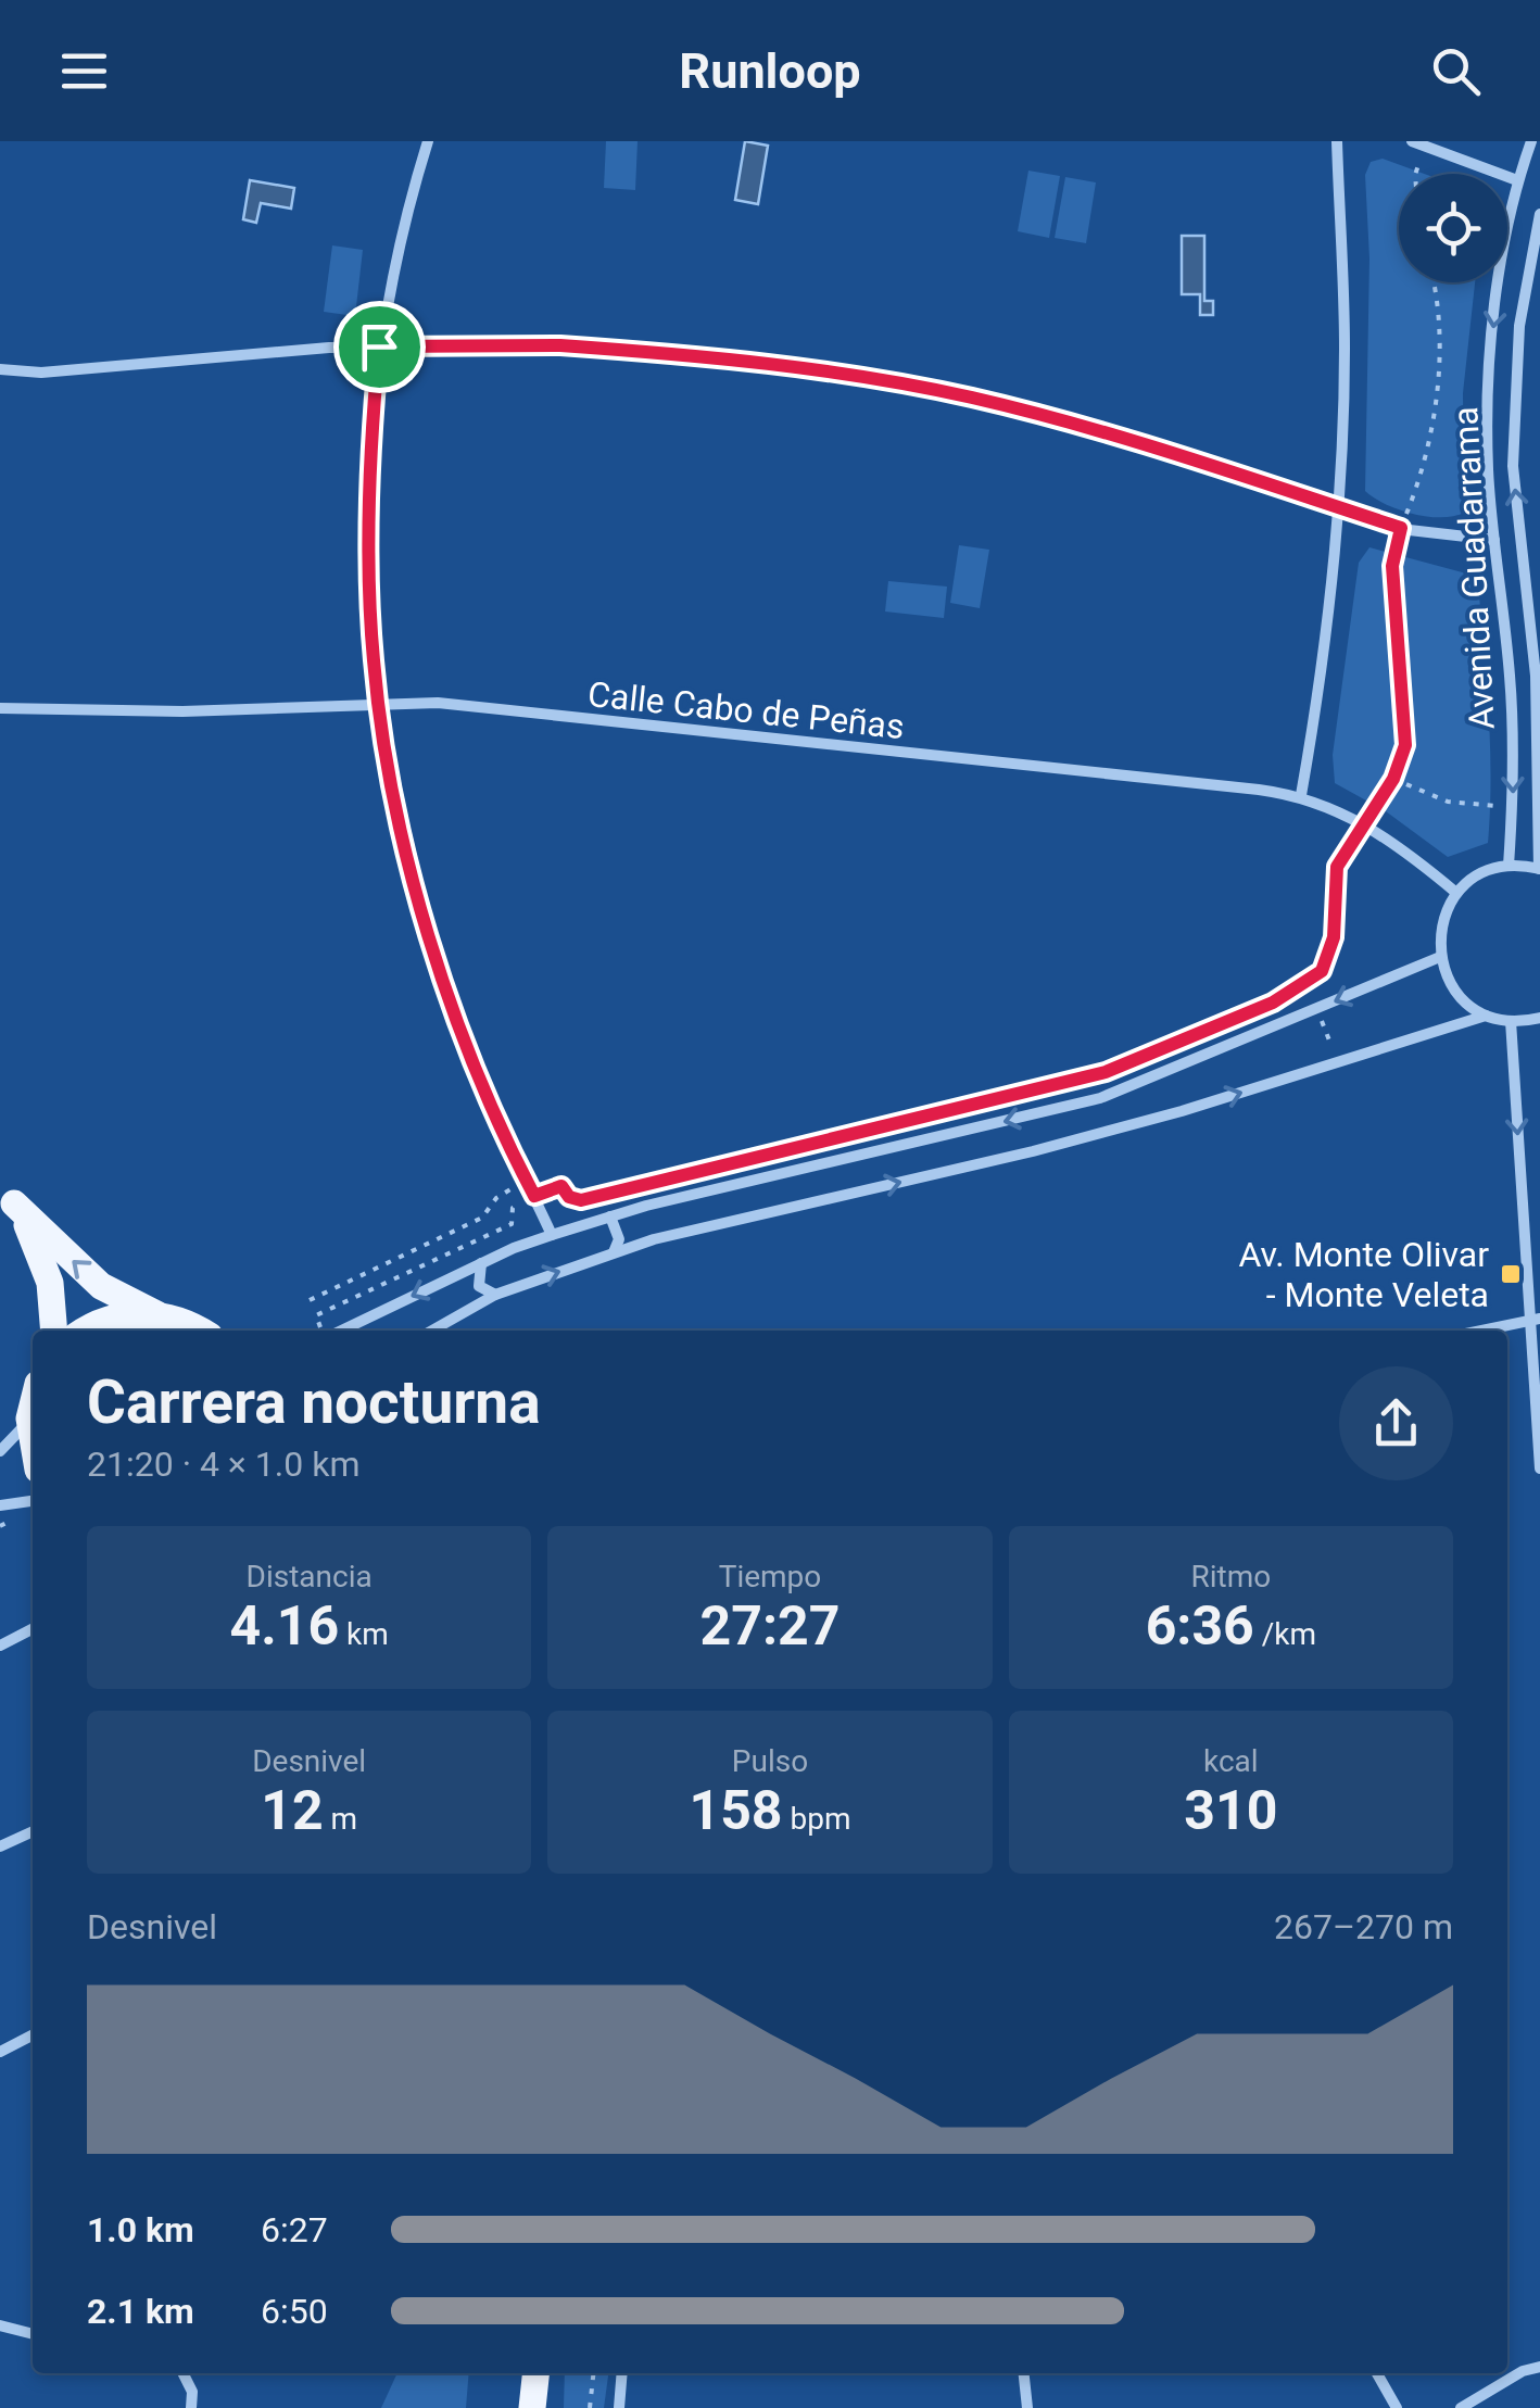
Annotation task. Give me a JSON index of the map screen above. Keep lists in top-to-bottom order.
{
  "streets": {
    "street": ["Avenida Guadarrama", "Calle Cabo de Peñas"]
  },
  "places": {
    "transit": ["Av. Monte Olivar - Monte Veleta"]
  },
  "page": {
    "header": "Runloop",
    "heading": ["Carrera nocturna", "21:20 · 4 × 1.0 km"],
    "stats": [
      ["Distancia", "4.16 km"],
      ["Tiempo", "27:27"],
      ["Ritmo", "6:36 /km"],
      ["Desnivel", "12 m"],
      ["Pulso", "158 bpm"],
      ["kcal", "310"]
    ],
    "chart": ["Desnivel", "267–270 m"],
    "list": [
      {
        "name": "1.0 km",
        "note": "6:27"
      },
      {
        "name": "2.1 km",
        "note": "6:50"
      }
    ]
  }
}
